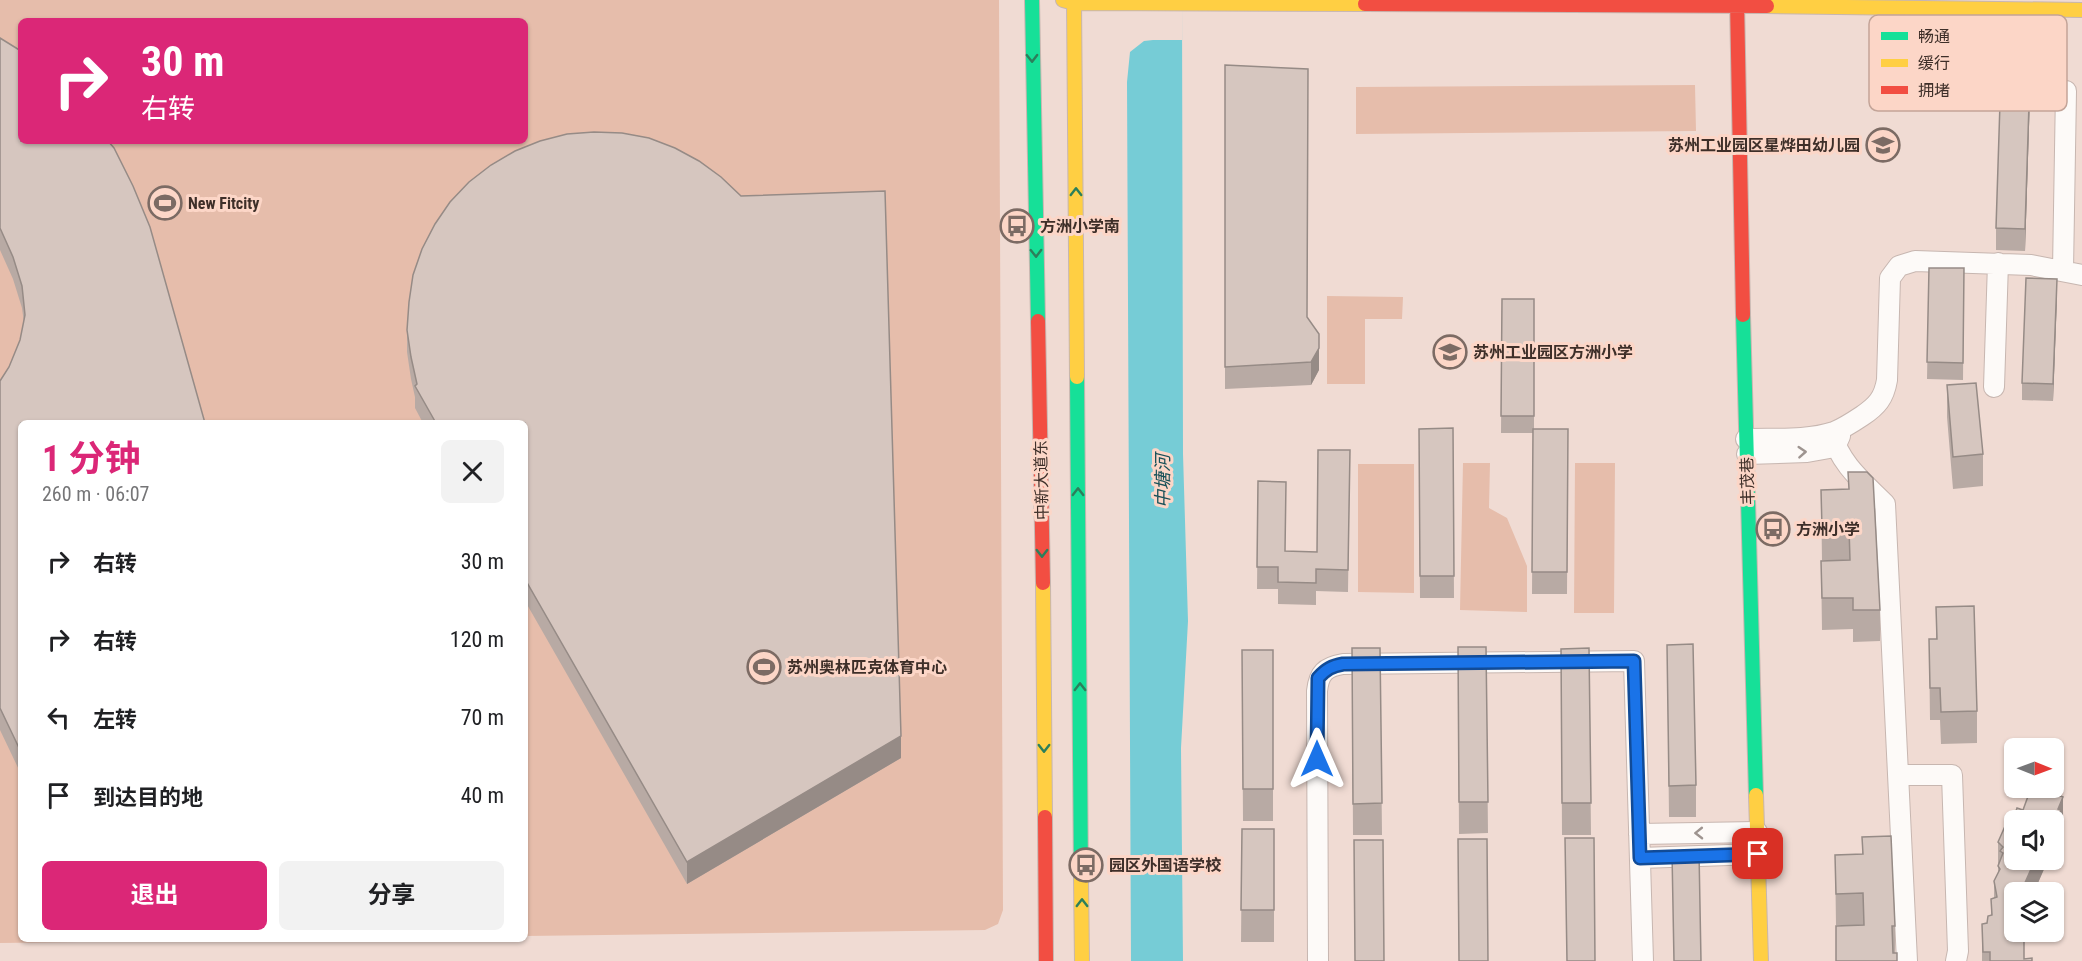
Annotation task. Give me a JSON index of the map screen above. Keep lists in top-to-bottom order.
{
  "streets": {
    "main road": ["中新大道东", "丰茂巷"]
  },
  "water": ["中塘河"],
  "places": {
    "school or university": ["苏州工业园区星烨田幼儿园", "苏州工业园区方洲小学"],
    "sports": ["New Fitcity", "苏州奥林匹克体育中心"],
    "bus stop": ["方洲小学南", "方洲小学", "园区外国语学校"]
  },
  "legend": ["畅通", "缓行", "拥堵"],
  "north": "right",
  "page": {
    "turn": ["30 m", "右转"],
    "heading": ["1 分钟", "260 m · 06:07"],
    "list": [
      {
        "name": "右转",
        "value": "30 m"
      },
      {
        "name": "右转",
        "value": "120 m"
      },
      {
        "name": "左转",
        "value": "70 m"
      },
      {
        "name": "到达目的地",
        "value": "40 m"
      }
    ],
    "buttons": ["退出", "分享"]
  }
}
